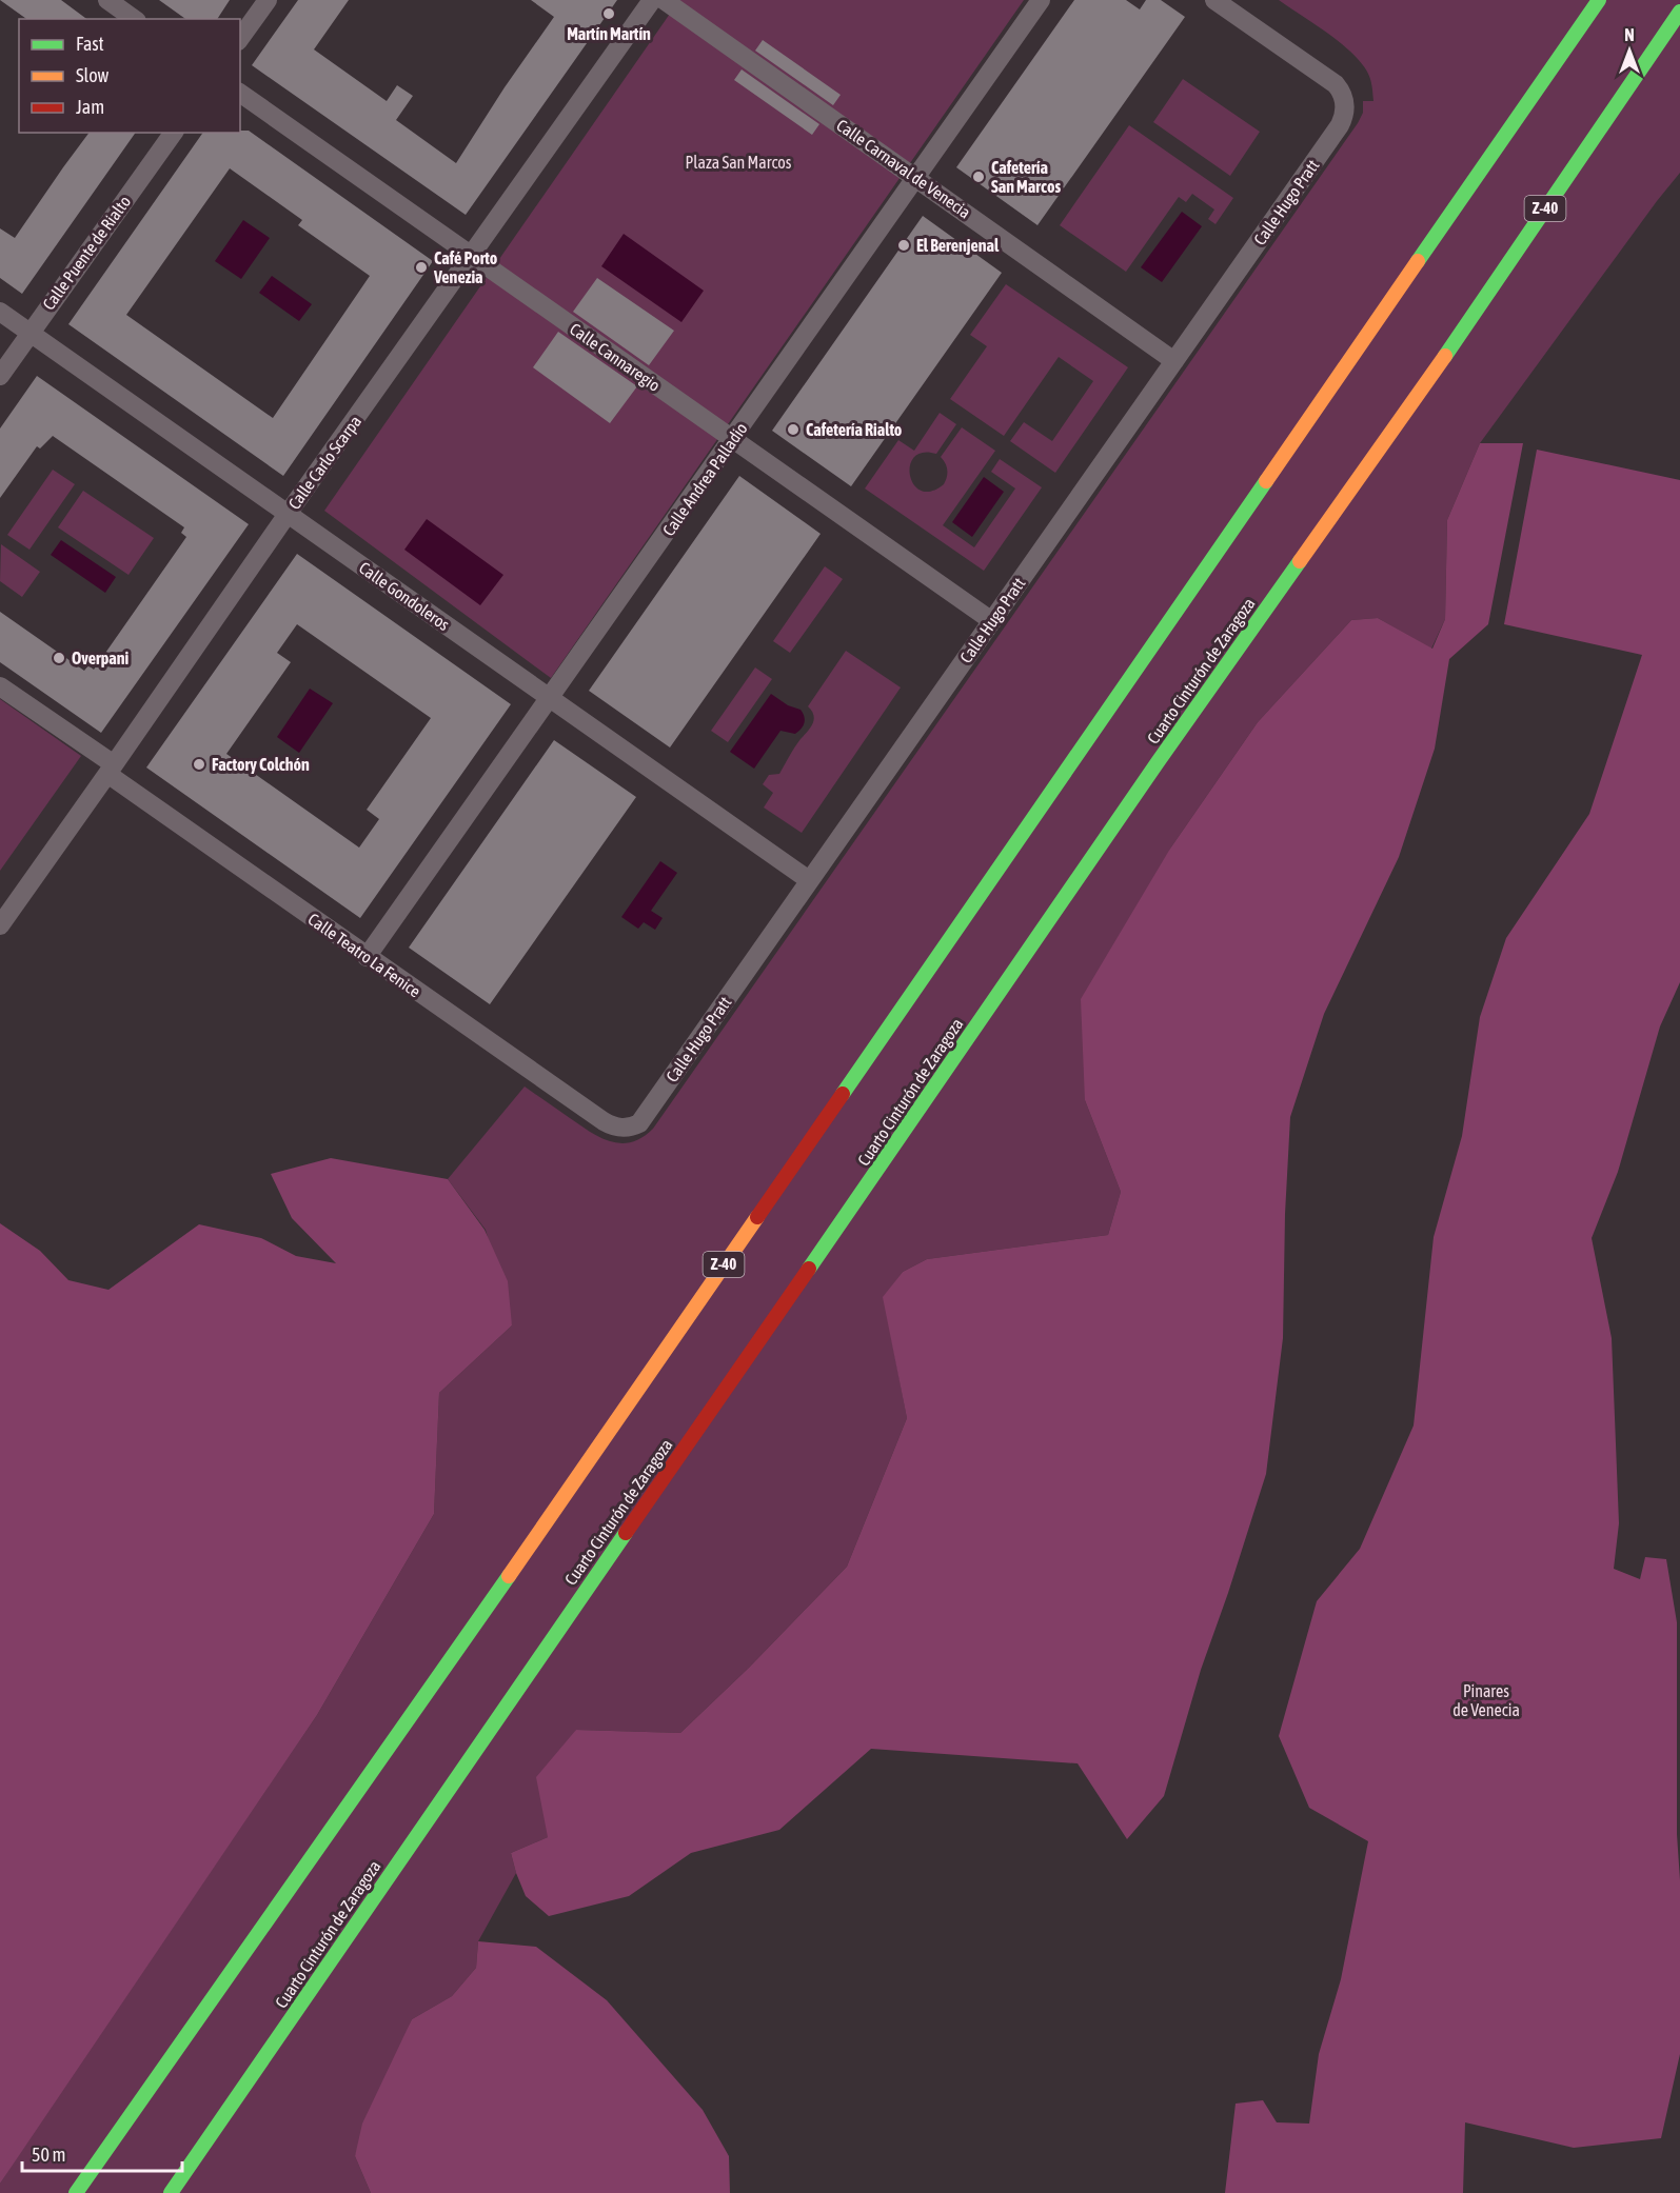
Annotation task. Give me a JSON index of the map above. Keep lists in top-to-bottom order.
{
  "streets": {
    "highway": ["Z-40", "Cuarto Cinturón de Zaragoza"],
    "street": [
      "Calle Carnaval de Venecia",
      "Calle Hugo Pratt",
      "Calle Puente de Rialto",
      "Calle Cannaregio",
      "Calle Carlo Scarpa",
      "Calle Andrea Palladio",
      "Calle Gondoleros",
      "Calle Teatro La Fenice"
    ]
  },
  "crossings": [
    ["Calle Carnaval de Venecia", "Calle Hugo Pratt"],
    ["Calle Carnaval de Venecia", "Calle Andrea Palladio"],
    ["Calle Hugo Pratt", "Calle Cannaregio"],
    ["Calle Hugo Pratt", "Calle Gondoleros"],
    ["Calle Hugo Pratt", "Calle Teatro La Fenice"],
    ["Calle Puente de Rialto", "Calle Gondoleros"],
    ["Calle Cannaregio", "Calle Carlo Scarpa"],
    ["Calle Cannaregio", "Calle Andrea Palladio"],
    ["Calle Carlo Scarpa", "Calle Gondoleros"],
    ["Calle Carlo Scarpa", "Calle Teatro La Fenice"],
    ["Calle Andrea Palladio", "Calle Gondoleros"],
    ["Calle Andrea Palladio", "Calle Teatro La Fenice"]
  ],
  "parks": ["Plaza San Marcos", "Pinares de Venecia"],
  "places": [
    "Martín Martín",
    "Cafetería San Marcos",
    "El Berenjenal",
    "Café Porto Venezia",
    "Cafetería Rialto",
    "Overpani",
    "Factory Colchón"
  ],
  "legend": ["Fast", "Slow", "Jam"],
  "scale_bar": "50 m",
  "north": "top"
}
